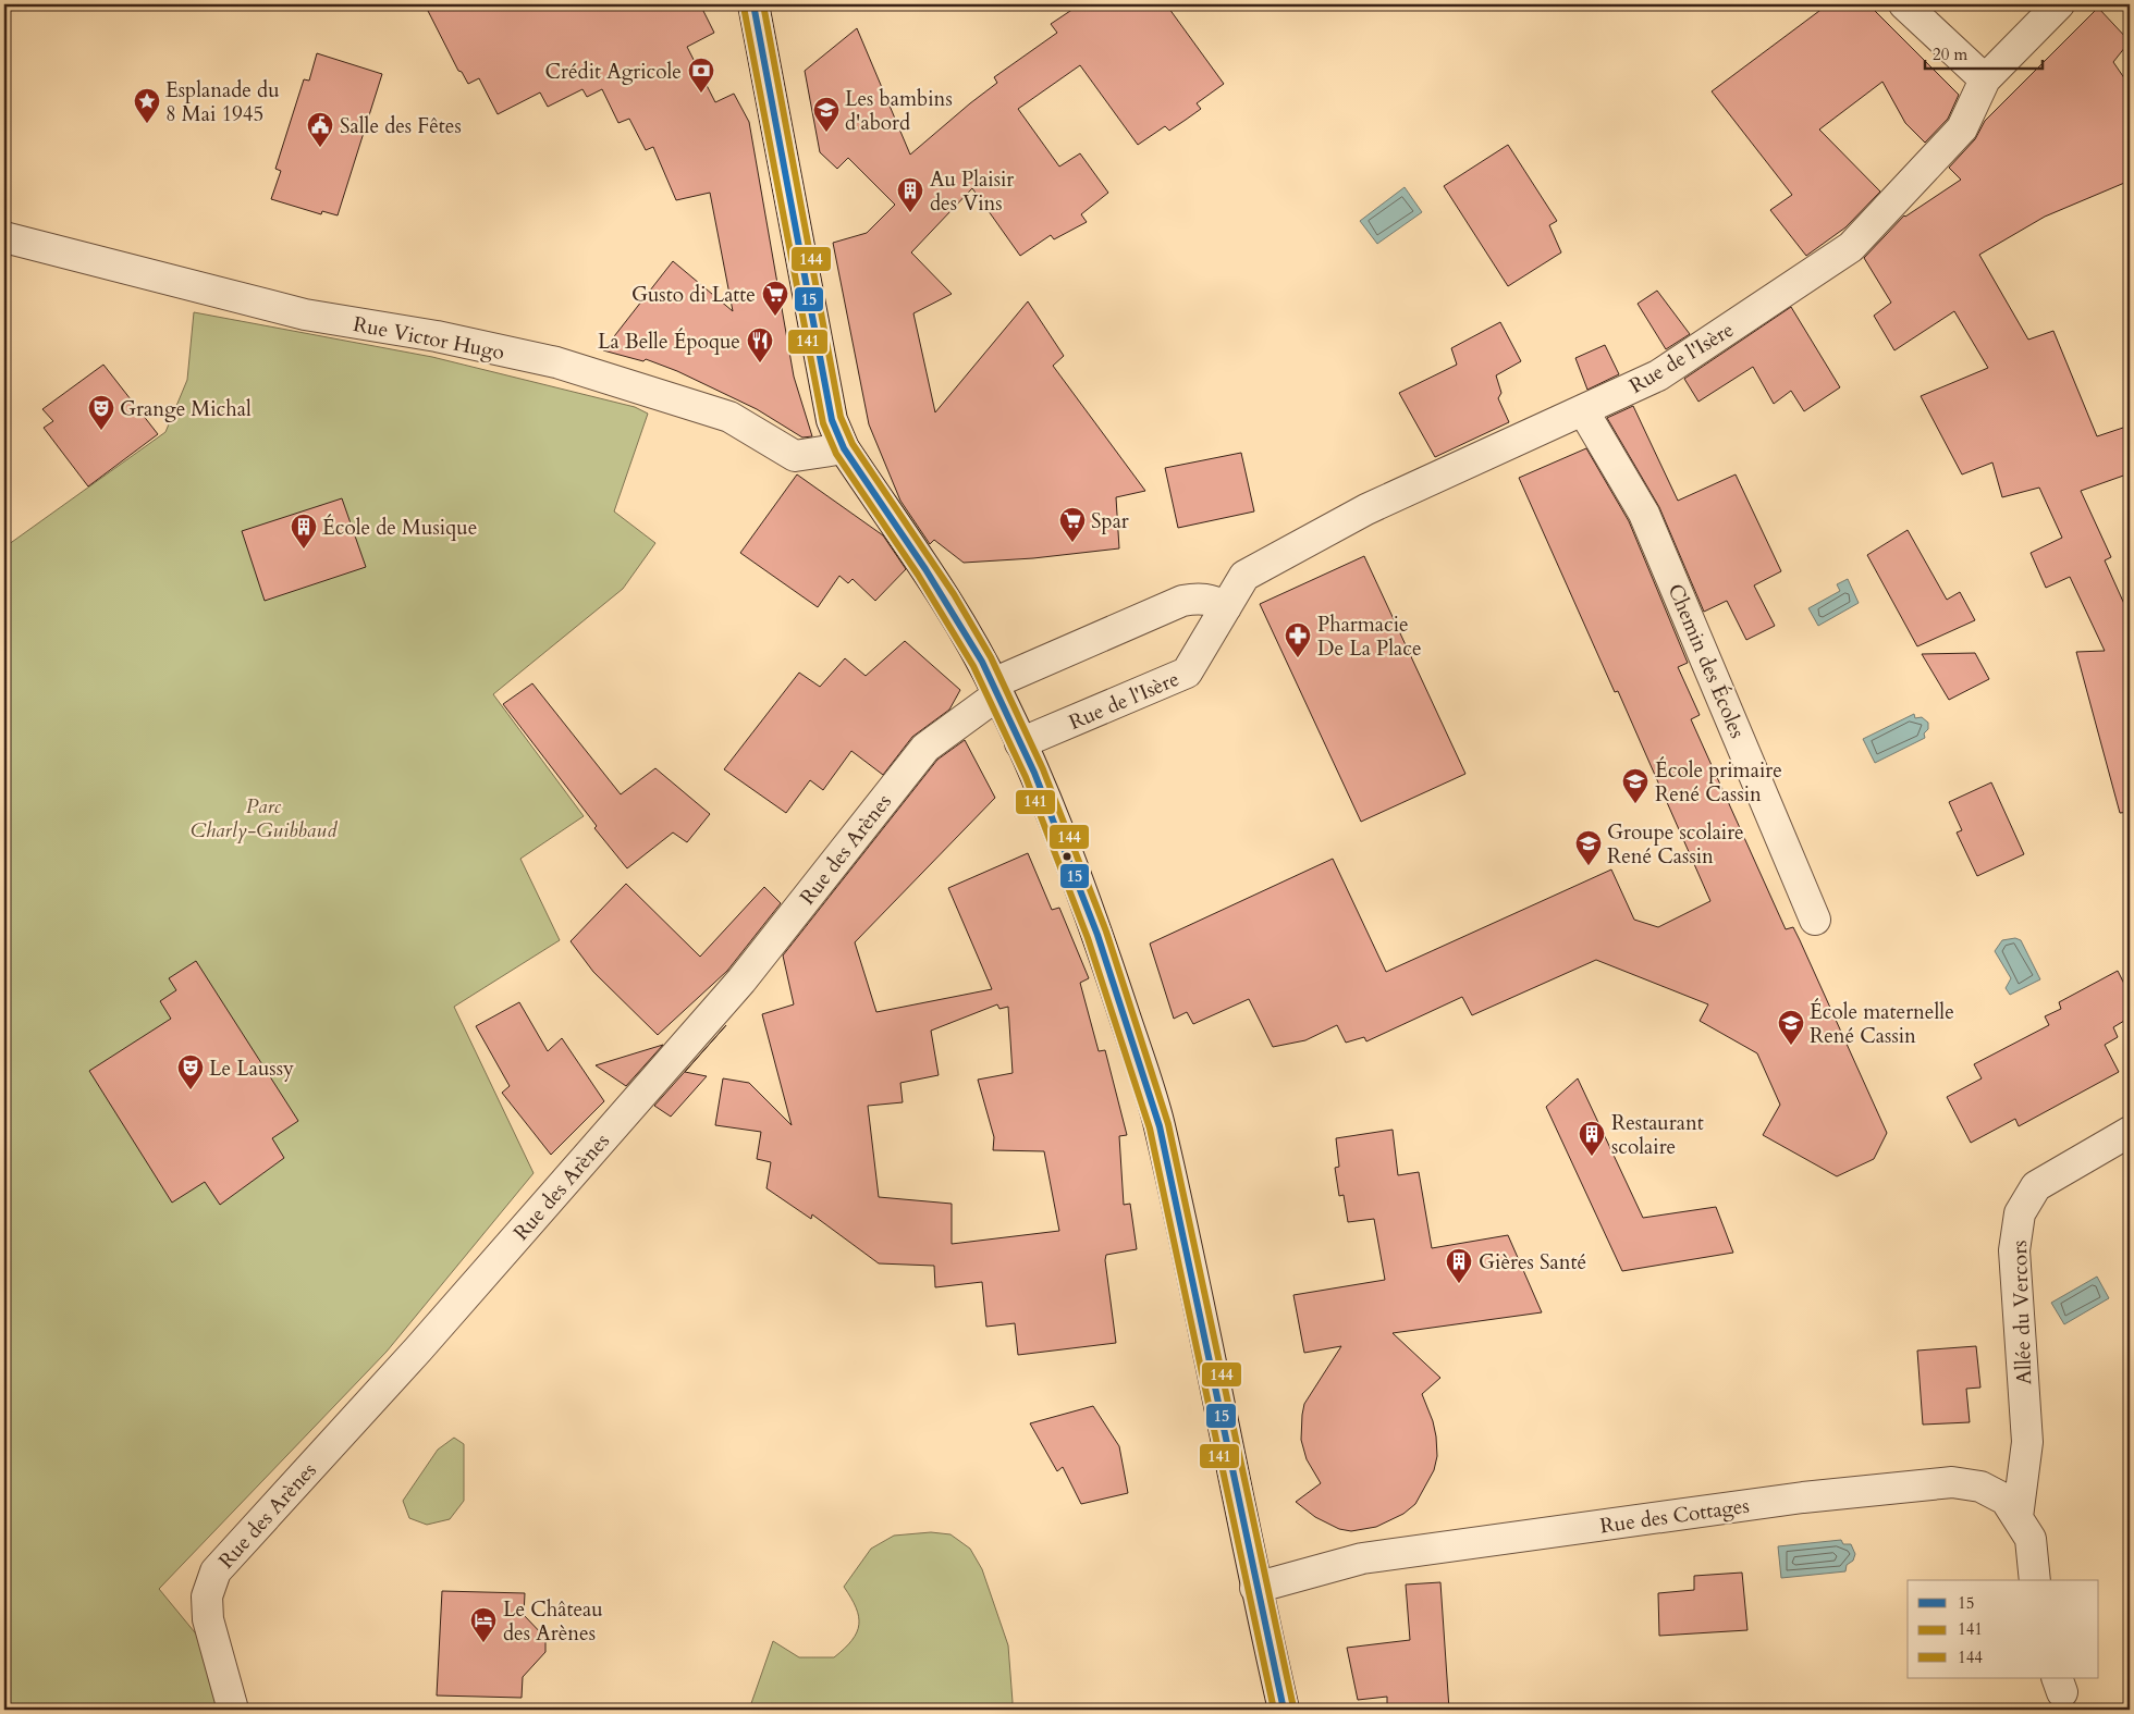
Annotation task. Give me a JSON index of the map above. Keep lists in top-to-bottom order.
{
  "streets": {
    "street": [
      "Rue Victor Hugo",
      "Rue de l'Isère",
      "Chemin des Écoles",
      "Rue des Arènes",
      "Allée du Vercors",
      "Rue des Cottages"
    ]
  },
  "crossings": [
    ["Rue de l'Isère", "Chemin des Écoles"],
    ["Allée du Vercors", "Rue des Cottages"]
  ],
  "parks": ["Parc Charly-Guibbaud"],
  "places": {
    "bank": ["Crédit Agricole"],
    "place": ["Esplanade du 8 Mai 1945"],
    "school or university": [
      "Les bambins d'abord",
      "École primaire René Cassin",
      "Groupe scolaire René Cassin",
      "École maternelle René Cassin"
    ],
    "public building": ["Salle des Fêtes"],
    "building": [
      "Au Plaisir des Vins",
      "École de Musique",
      "Restaurant scolaire",
      "Gières Santé"
    ],
    "supermarket": ["Gusto di Latte", "Spar"],
    "restaurant": ["La Belle Époque"],
    "theatre": ["Grange Michal", "Le Laussy"],
    "pharmacy": ["Pharmacie De La Place"],
    "hotel": ["Le Château des Arènes"]
  },
  "lines": ["transit line 15", "transit line 144", "transit line 141"],
  "legend": ["15", "141", "144"],
  "scale_bar": "20 m"
}
